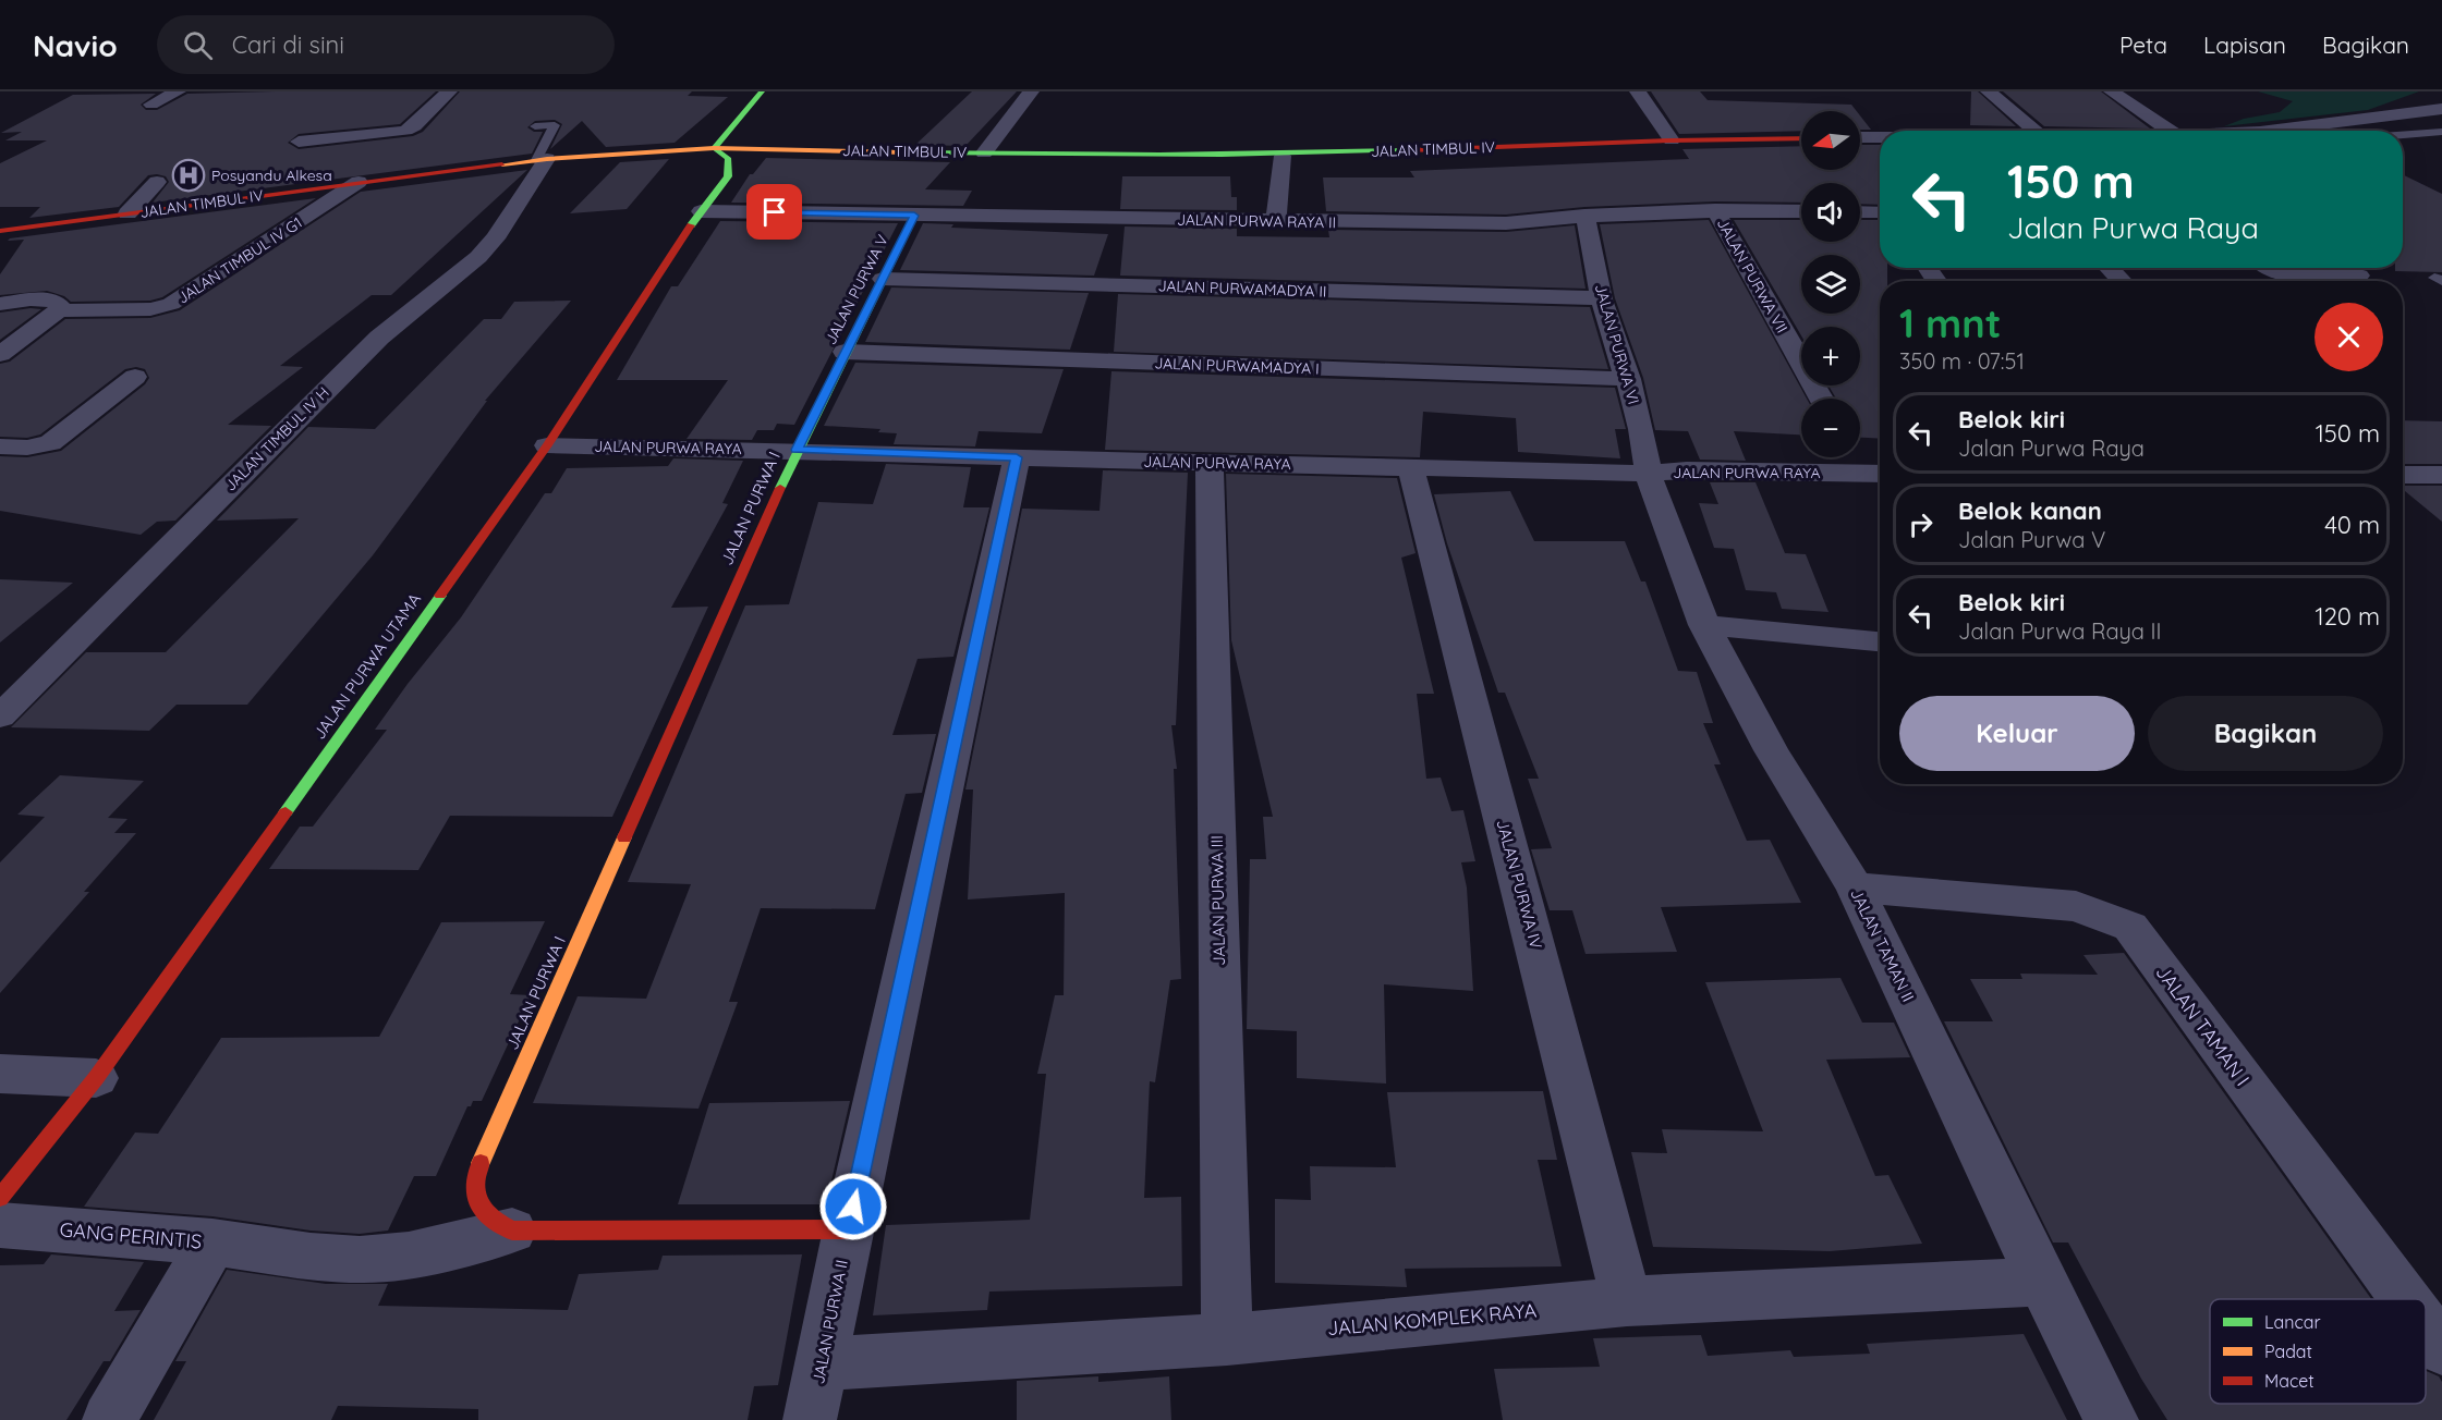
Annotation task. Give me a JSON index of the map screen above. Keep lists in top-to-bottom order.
{
  "streets": {
    "street": [
      "JALAN TIMBUL IV",
      "JALAN PURWA RAYA II",
      "JALAN TIMBUL IV G1",
      "JALAN PURWA VII",
      "JALAN PURWAMADYA II",
      "JALAN PURWA V",
      "JALAN PURWA VI",
      "JALAN PURWAMADYA I",
      "JALAN TIMBUL IV H",
      "JALAN PURWA RAYA",
      "JALAN PURWA I",
      "JALAN PURWA UTAMA",
      "JALAN PURWA IV",
      "JALAN PURWA III",
      "JALAN TAMAN II",
      "JALAN TAMAN I",
      "GANG PERINTIS",
      "JALAN KOMPLEK RAYA",
      "JALAN PURWA II"
    ]
  },
  "crossings": [
    ["JALAN TIMBUL IV", "JALAN TIMBUL IV G1"],
    ["JALAN TIMBUL IV", "JALAN TIMBUL IV H"],
    ["JALAN TIMBUL IV", "JALAN PURWA UTAMA"],
    ["JALAN PURWA RAYA II", "JALAN PURWA V"],
    ["JALAN PURWA RAYA II", "JALAN PURWA VI"],
    ["JALAN PURWA RAYA II", "JALAN PURWA UTAMA"],
    ["JALAN PURWAMADYA II", "JALAN PURWA V"],
    ["JALAN PURWAMADYA II", "JALAN PURWA VI"],
    ["JALAN PURWA V", "JALAN PURWAMADYA I"],
    ["JALAN PURWA V", "JALAN PURWA RAYA"],
    ["JALAN PURWA V", "JALAN PURWA I"],
    ["JALAN PURWA VI", "JALAN PURWAMADYA I"],
    ["JALAN PURWA VI", "JALAN PURWA RAYA"],
    ["JALAN PURWA VI", "JALAN TAMAN II"],
    ["JALAN PURWA RAYA", "JALAN PURWA I"],
    ["JALAN PURWA RAYA", "JALAN PURWA UTAMA"],
    ["JALAN PURWA RAYA", "JALAN PURWA IV"],
    ["JALAN PURWA RAYA", "JALAN PURWA III"],
    ["JALAN PURWA RAYA", "JALAN TAMAN II"],
    ["JALAN PURWA RAYA", "JALAN PURWA II"],
    ["JALAN PURWA IV", "JALAN KOMPLEK RAYA"],
    ["JALAN PURWA III", "JALAN KOMPLEK RAYA"],
    ["JALAN TAMAN II", "JALAN TAMAN I"],
    ["JALAN TAMAN II", "JALAN KOMPLEK RAYA"],
    ["JALAN KOMPLEK RAYA", "JALAN PURWA II"]
  ],
  "places": {
    "hospital": ["Posyandu Alkesa"]
  },
  "legend": ["Lancar", "Padat", "Macet"],
  "north": "left",
  "page": {
    "header": "Navio",
    "search": "Cari di sini",
    "nav": ["Peta", "Lapisan", "Bagikan"],
    "map_buttons": ["+", "−"],
    "turn": ["150 m", "Jalan Purwa Raya"],
    "heading": ["1 mnt", "350 m · 07:51"],
    "list": [
      {
        "name": "Belok kiri",
        "note": "Jalan Purwa Raya",
        "value": "150 m"
      },
      {
        "name": "Belok kanan",
        "note": "Jalan Purwa V",
        "value": "40 m"
      },
      {
        "name": "Belok kiri",
        "note": "Jalan Purwa Raya II",
        "value": "120 m"
      }
    ],
    "buttons": ["Keluar", "Bagikan"]
  }
}
